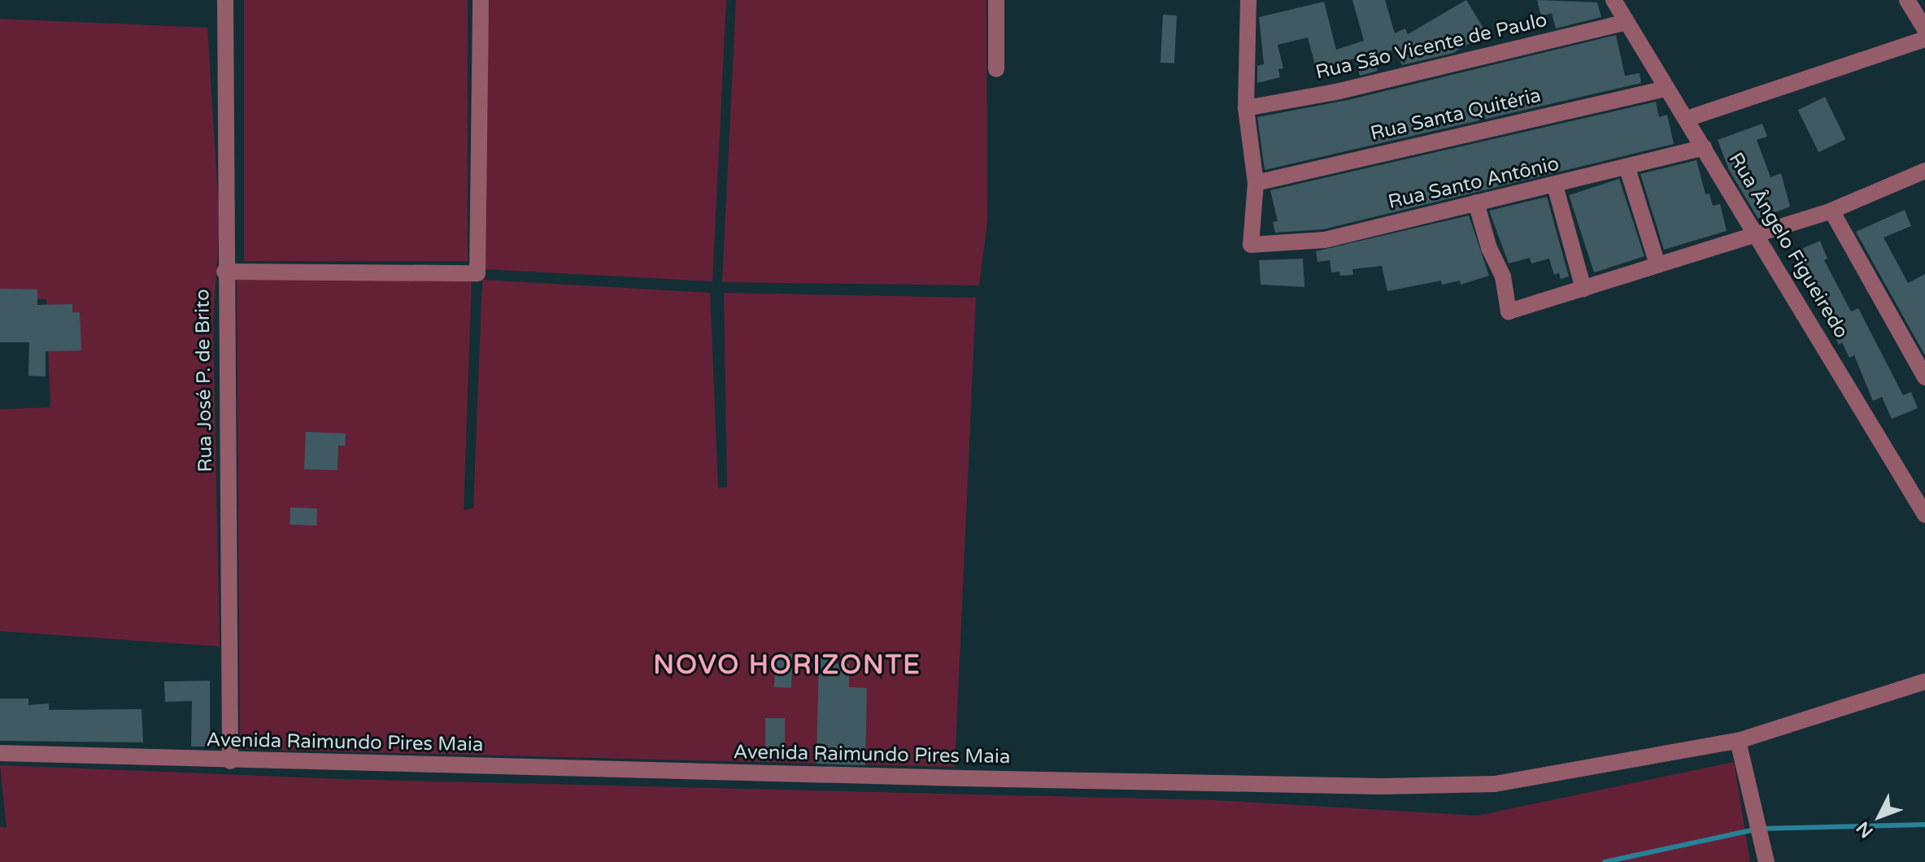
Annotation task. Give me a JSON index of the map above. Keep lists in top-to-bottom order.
{
  "streets": {
    "street": [
      "Rua São Vicente de Paulo",
      "Rua Santa Quitéria",
      "Rua Santo Antônio",
      "Rua Ângelo Figueiredo",
      "Rua José P. de Brito",
      "Avenida Raimundo Pires Maia"
    ]
  },
  "crossings": [
    ["Rua São Vicente de Paulo", "Rua Ângelo Figueiredo"],
    ["Rua Santa Quitéria", "Rua Santo Antônio"],
    ["Rua Santa Quitéria", "Rua Ângelo Figueiredo"],
    ["Rua Santo Antônio", "Rua Ângelo Figueiredo"],
    ["Rua José P. de Brito", "Avenida Raimundo Pires Maia"]
  ],
  "districts": ["NOVO HORIZONTE"],
  "north": "bottom left"
}
